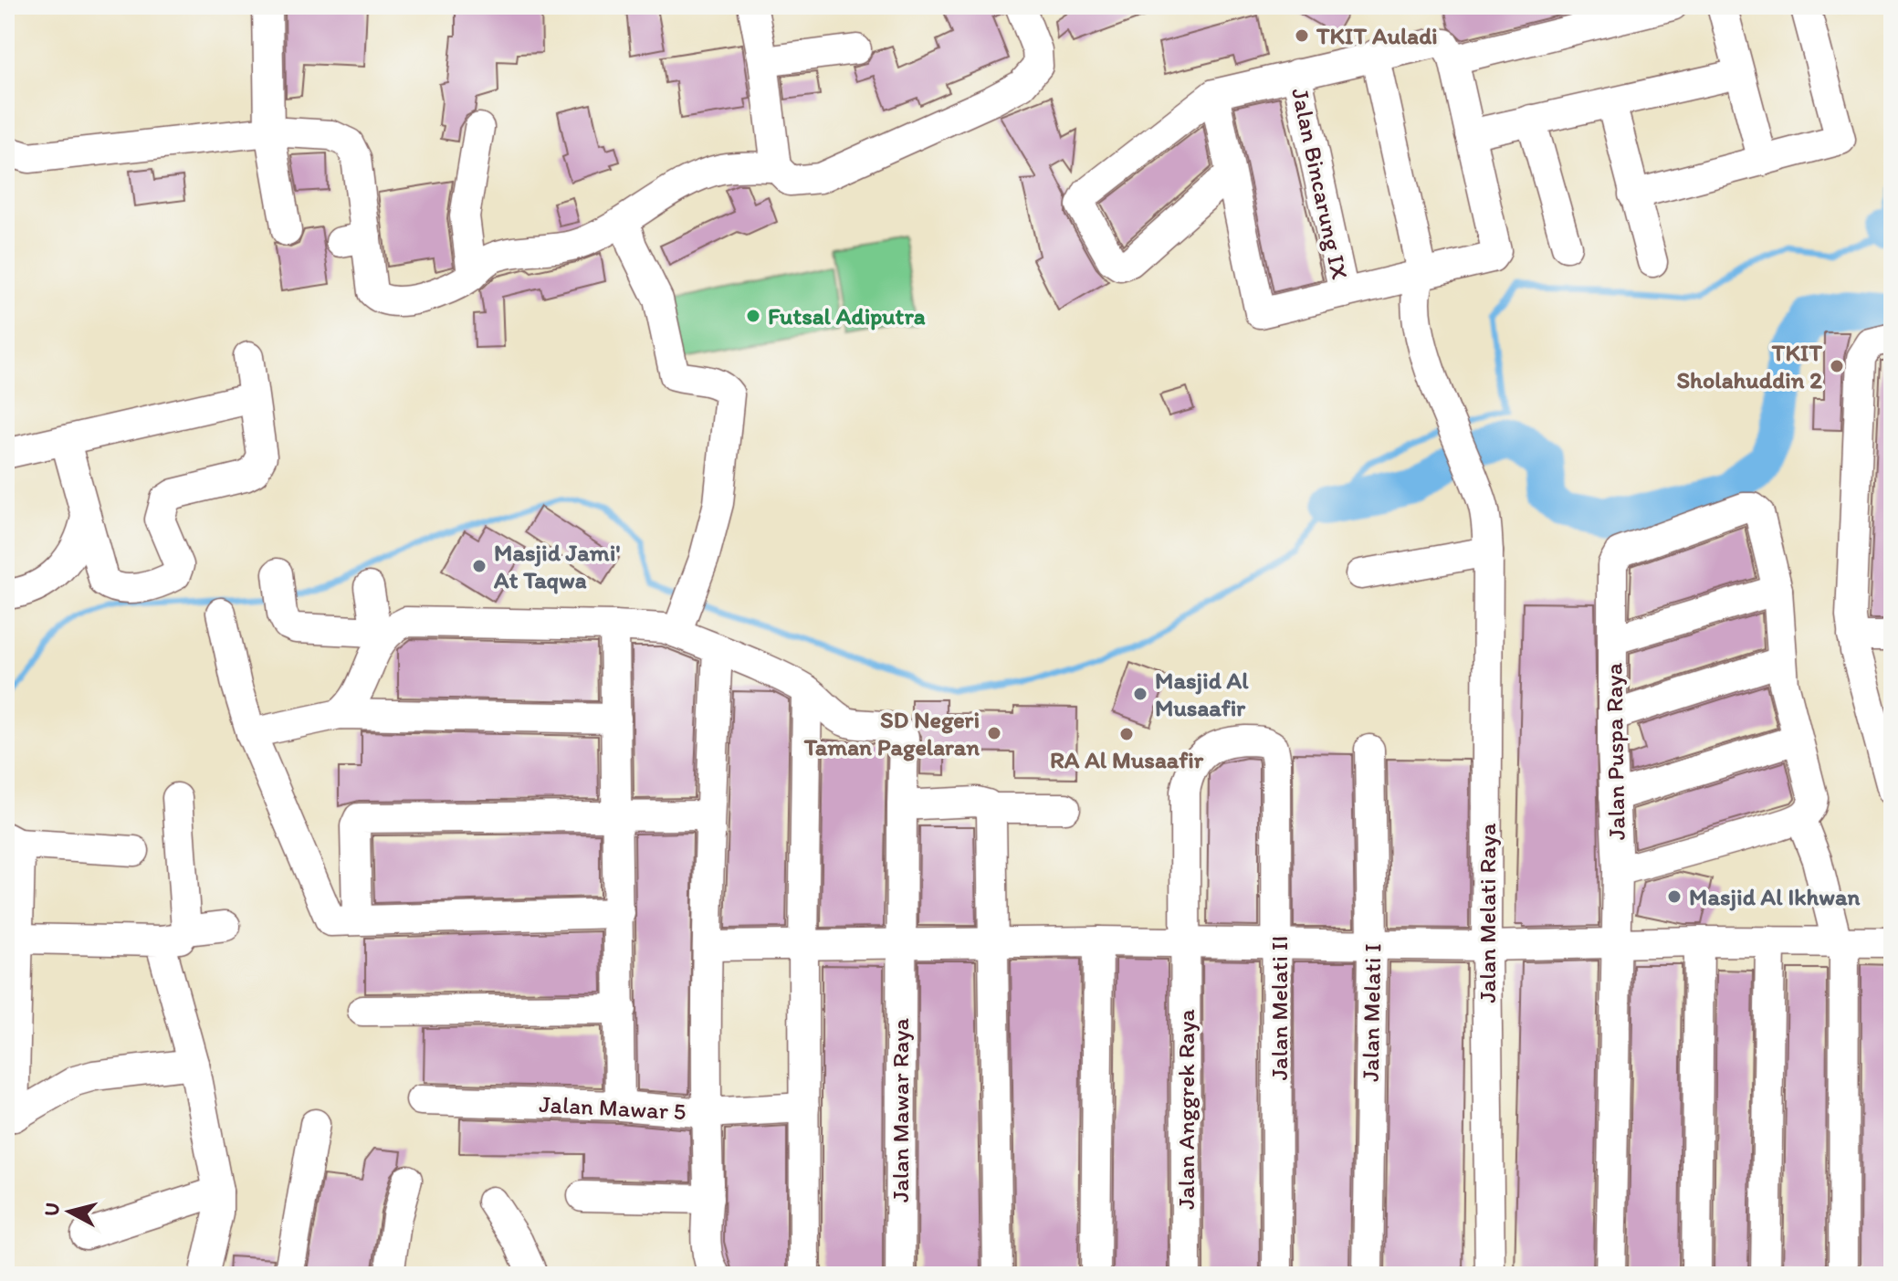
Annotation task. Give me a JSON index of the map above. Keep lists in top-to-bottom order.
{
  "streets": {
    "street": [
      "Jalan Bincarung IX",
      "Jalan Puspa Raya",
      "Jalan Melati Raya",
      "Jalan Melati II",
      "Jalan Melati I",
      "Jalan Mawar 5",
      "Jalan Anggrek Raya",
      "Jalan Mawar Raya"
    ]
  },
  "crossings": [
    ["Jalan Melati II", "Jalan Anggrek Raya"]
  ],
  "places": [
    "TKIT Auladi",
    "Futsal Adiputra",
    "TKIT Sholahuddin 2",
    "Masjid Jami' At Taqwa",
    "Masjid Al Musaafir",
    "SD Negeri Taman Pagelaran",
    "RA Al Musaafir",
    "Masjid Al Ikhwan"
  ],
  "north": "left"
}
